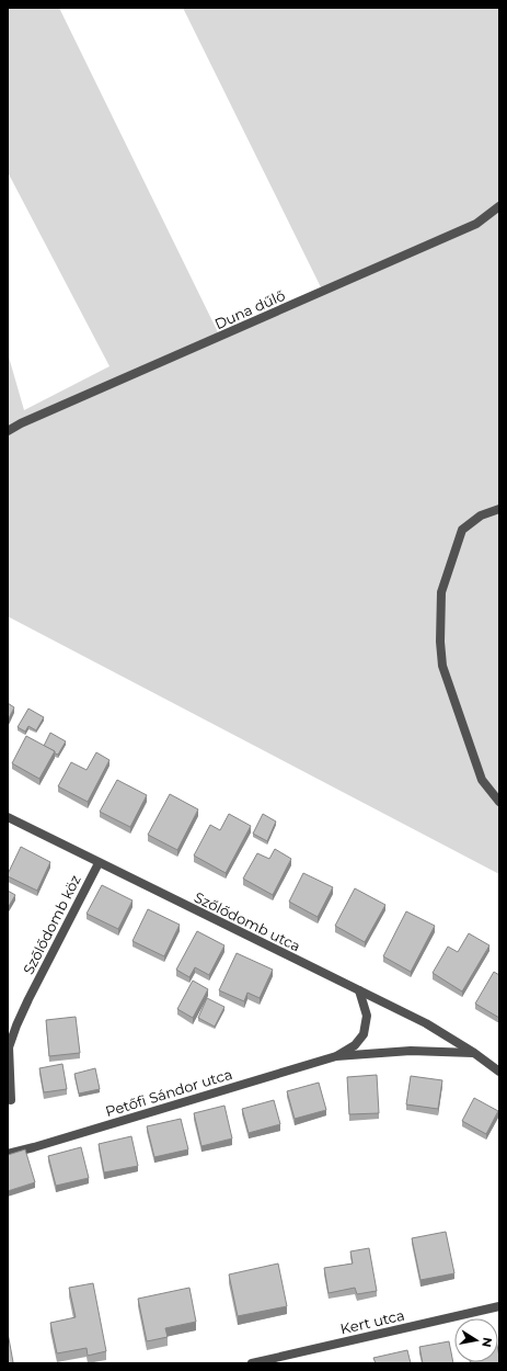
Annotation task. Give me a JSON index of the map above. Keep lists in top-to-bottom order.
{
  "streets": {
    "street": [
      "Duna dűlő",
      "Szőlődomb utca",
      "Szőlődomb köz",
      "Petőfi Sándor utca",
      "Kert utca"
    ]
  },
  "crossings": [
    ["Szőlődomb utca", "Szőlődomb köz"],
    ["Szőlődomb utca", "Petőfi Sándor utca"]
  ],
  "north": "right"
}
